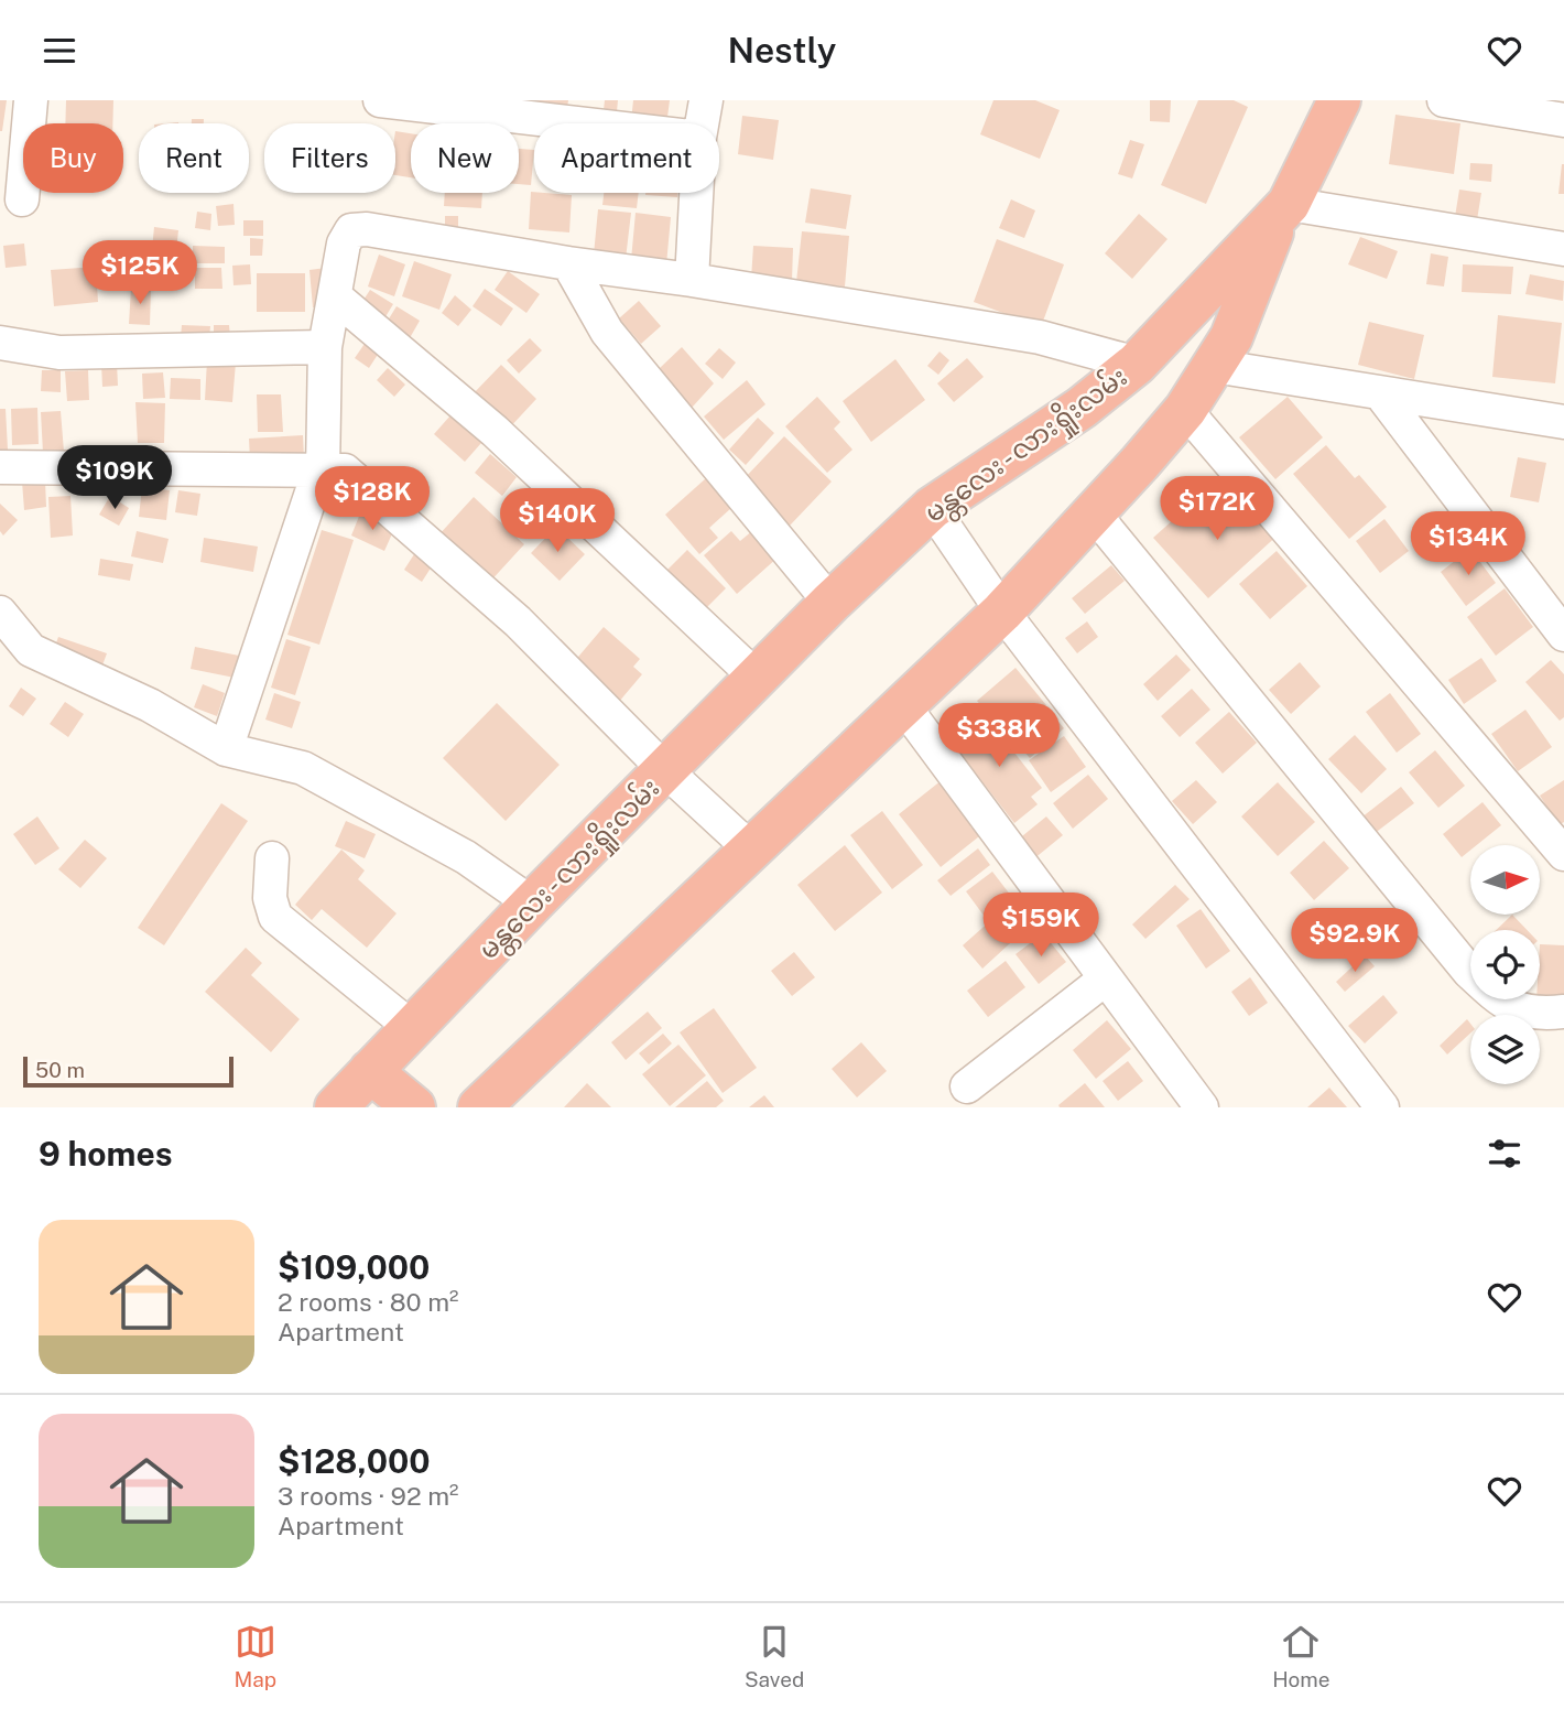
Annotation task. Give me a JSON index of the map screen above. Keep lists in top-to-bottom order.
{
  "streets": {
    "highway": ["မန္တလေး - လားရှိုးလမ်း"]
  },
  "scale_bar": "50 m",
  "north": "right",
  "page": {
    "header": "Nestly",
    "chip": [
      "Buy",
      "Rent",
      "Filters",
      "New",
      "Apartment"
    ],
    "price": [
      "$125K",
      "$109K",
      "$128K",
      "$172K",
      "$140K",
      "$134K",
      "$338K",
      "$159K",
      "$92.9K"
    ],
    "scale": "50 m",
    "heading": "9 homes",
    "list": [
      {
        "name": "$109,000",
        "note": "2 rooms · 80 m² · Apartment"
      },
      {
        "name": "$128,000",
        "note": "3 rooms · 92 m² · Apartment"
      }
    ],
    "tabs": ["Map", "Saved", "Home"]
  }
}
